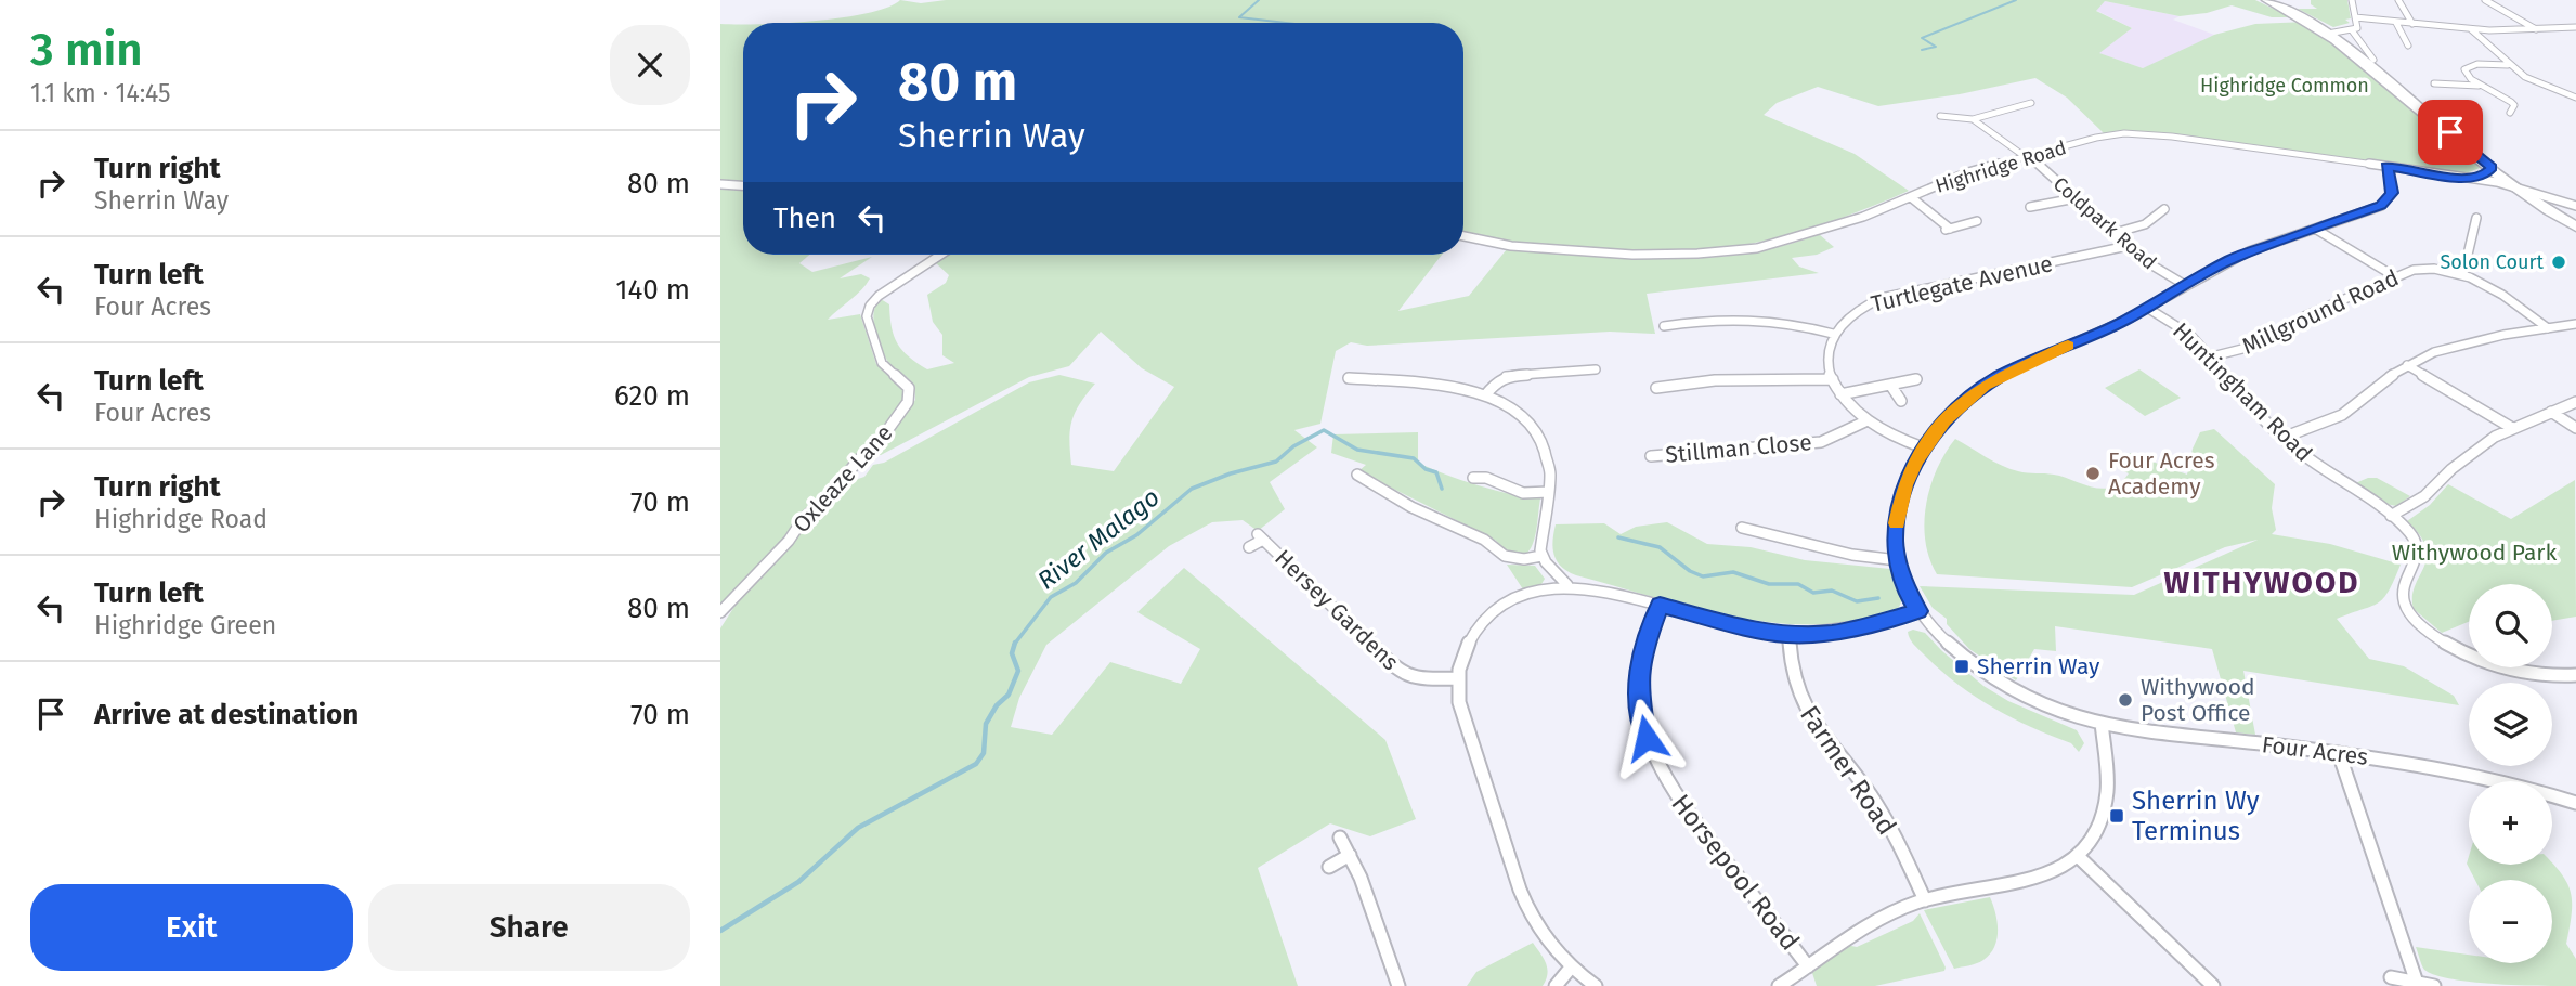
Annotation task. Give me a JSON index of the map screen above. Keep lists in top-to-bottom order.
{
  "streets": {
    "street": [
      "Highridge Road",
      "Coldpark Road",
      "Turtlegate Avenue",
      "Millground Road",
      "Huntingham Road",
      "Stillman Close",
      "Oxleaze Lane",
      "Hersey Gardens",
      "Four Acres",
      "Farmer Road",
      "Horsepool Road"
    ]
  },
  "crossings": [
    ["Highridge Road", "Coldpark Road"],
    ["Highridge Road", "Four Acres"],
    ["Coldpark Road", "Turtlegate Avenue"],
    ["Coldpark Road", "Four Acres"],
    ["Millground Road", "Huntingham Road"],
    ["Huntingham Road", "Four Acres"]
  ],
  "districts": ["WITHYWOOD"],
  "water": ["River Malago"],
  "parks": ["Highridge Common", "Withywood Park"],
  "places": {
    "other": ["Solon Court", "Four Acres Academy", "Withywood Post Office"],
    "transit": ["Sherrin Way", "Sherrin Wy Terminus"]
  },
  "page": {
    "heading": ["3 min", "1.1 km · 14:45"],
    "turn": ["80 m", "Sherrin Way"],
    "list": [
      {
        "name": "Turn right",
        "note": "Sherrin Way",
        "value": "80 m"
      },
      {
        "name": "Turn left",
        "note": "Four Acres",
        "value": "140 m"
      },
      {
        "name": "Turn left",
        "note": "Four Acres",
        "value": "620 m"
      },
      {
        "name": "Turn right",
        "note": "Highridge Road",
        "value": "70 m"
      },
      {
        "name": "Turn left",
        "note": "Highridge Green",
        "value": "80 m"
      },
      {
        "name": "Arrive at destination",
        "value": "70 m"
      }
    ],
    "then": "Then",
    "map_buttons": ["+", "−"],
    "buttons": ["Exit", "Share"]
  }
}
